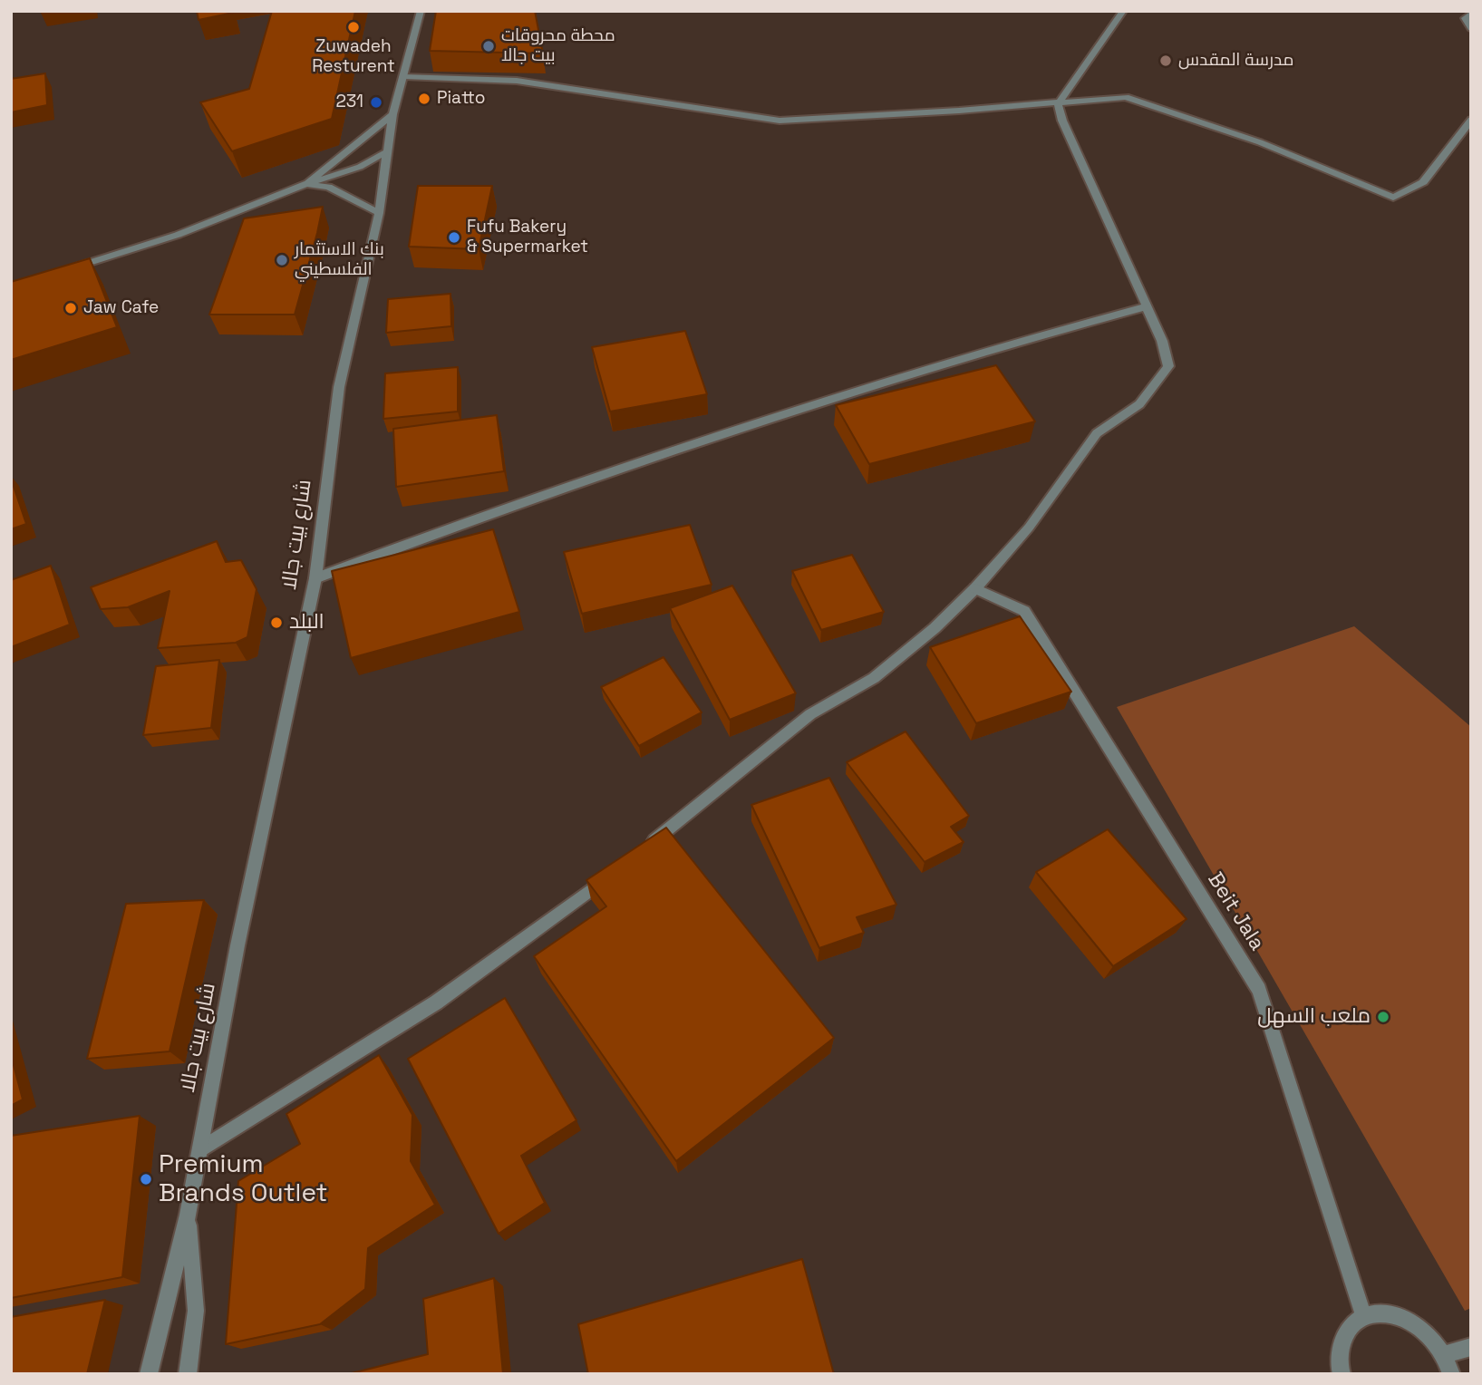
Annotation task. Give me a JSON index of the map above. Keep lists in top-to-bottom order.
{
  "streets": {
    "street": ["شارع بيت جالا", "Beit Jala"]
  },
  "places": [
    "Zuwadeh Resturent",
    "محطة محروقات بيت جالا",
    "مدرسة المقدس",
    "Piatto",
    "231",
    "Fufu Bakery & Supermarket",
    "بنك الاستثمار الفلسطيني",
    "Jaw Cafe",
    "البلد",
    "ملعب السهل",
    "Premium Brands Outlet"
  ]
}
